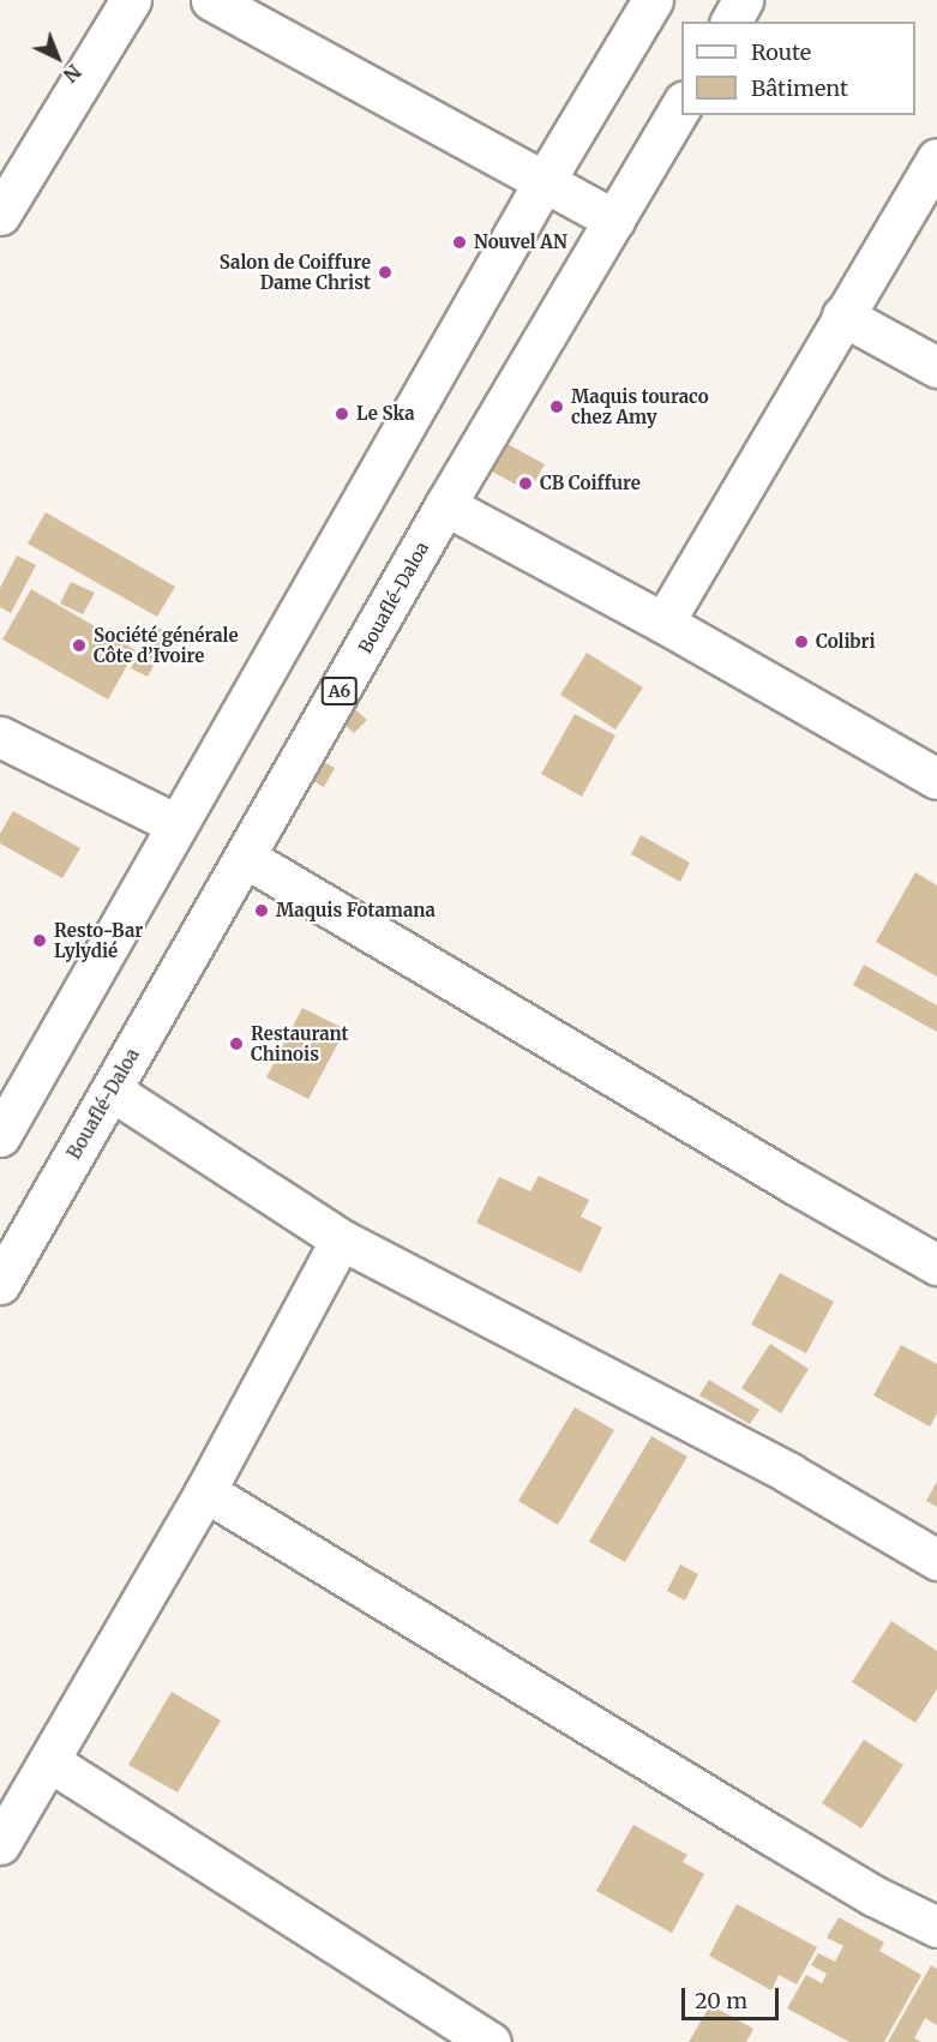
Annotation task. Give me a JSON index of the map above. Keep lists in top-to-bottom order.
{
  "streets": {
    "main road": ["Bouaflé-Daloa", "A6"]
  },
  "places": [
    "Nouvel AN",
    "Salon de Coiffure Dame Christ",
    "Maquis touraco chez Amy",
    "Le Ska",
    "CB Coiffure",
    "Colibri",
    "Société générale Côte d’Ivoire",
    "Maquis Fotamana",
    "Resto-Bar Lylydié",
    "Restaurant Chinois"
  ],
  "legend": ["Route", "Bâtiment"],
  "scale_bar": "20 m",
  "north": "bottom right"
}
